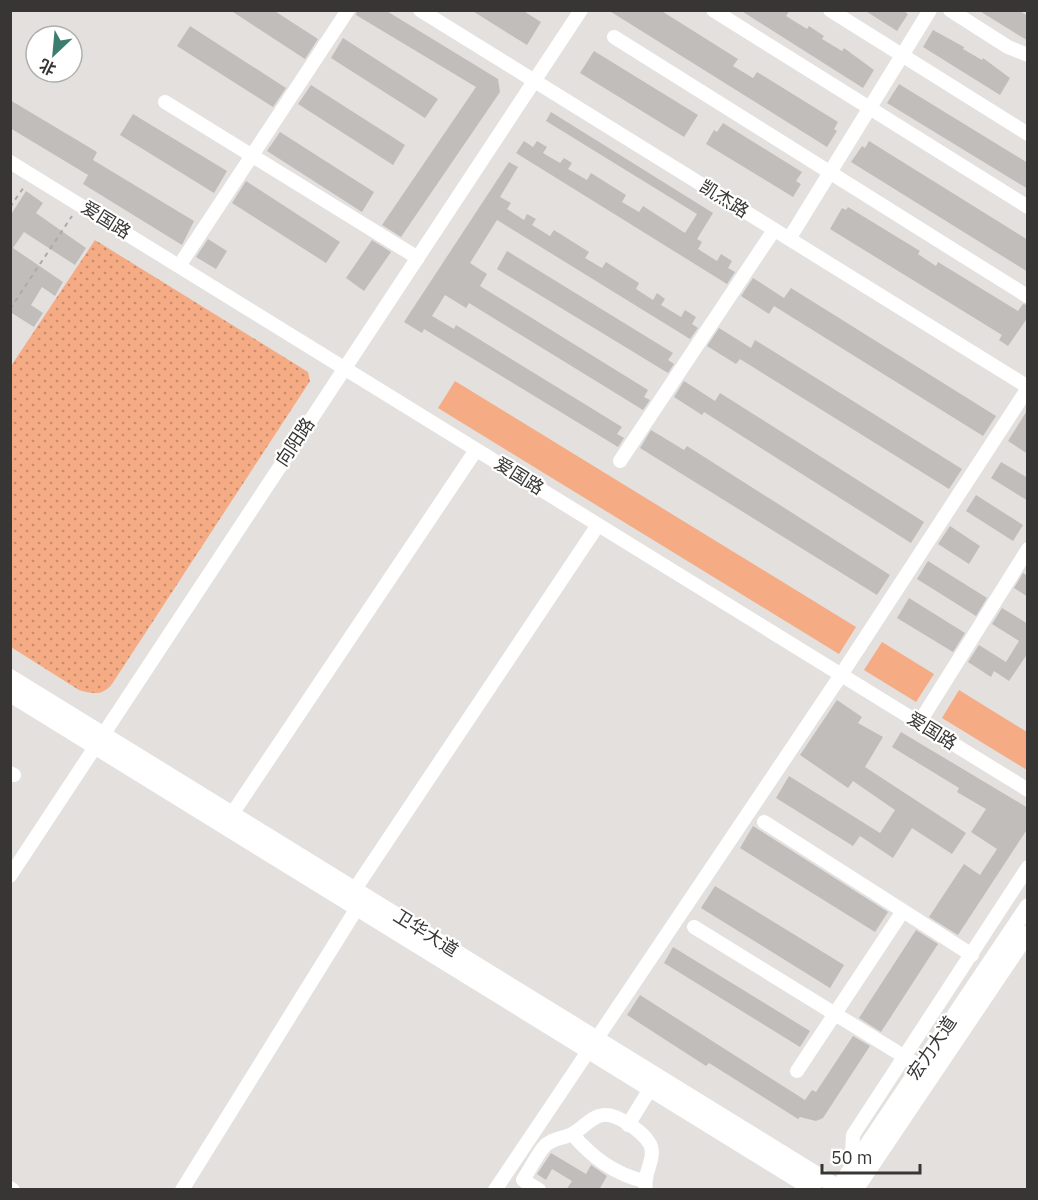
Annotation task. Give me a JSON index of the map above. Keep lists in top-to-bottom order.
{
  "streets": {
    "main road": ["卫华大道", "宏力大道"],
    "street": ["凯杰路", "爱国路", "向阳路"]
  },
  "crossings": [
    ["凯杰路", "向阳路"],
    ["爱国路", "向阳路"],
    ["向阳路", "卫华大道"],
    ["卫华大道", "宏力大道"]
  ],
  "scale_bar": "50 m",
  "north": "bottom left"
}
